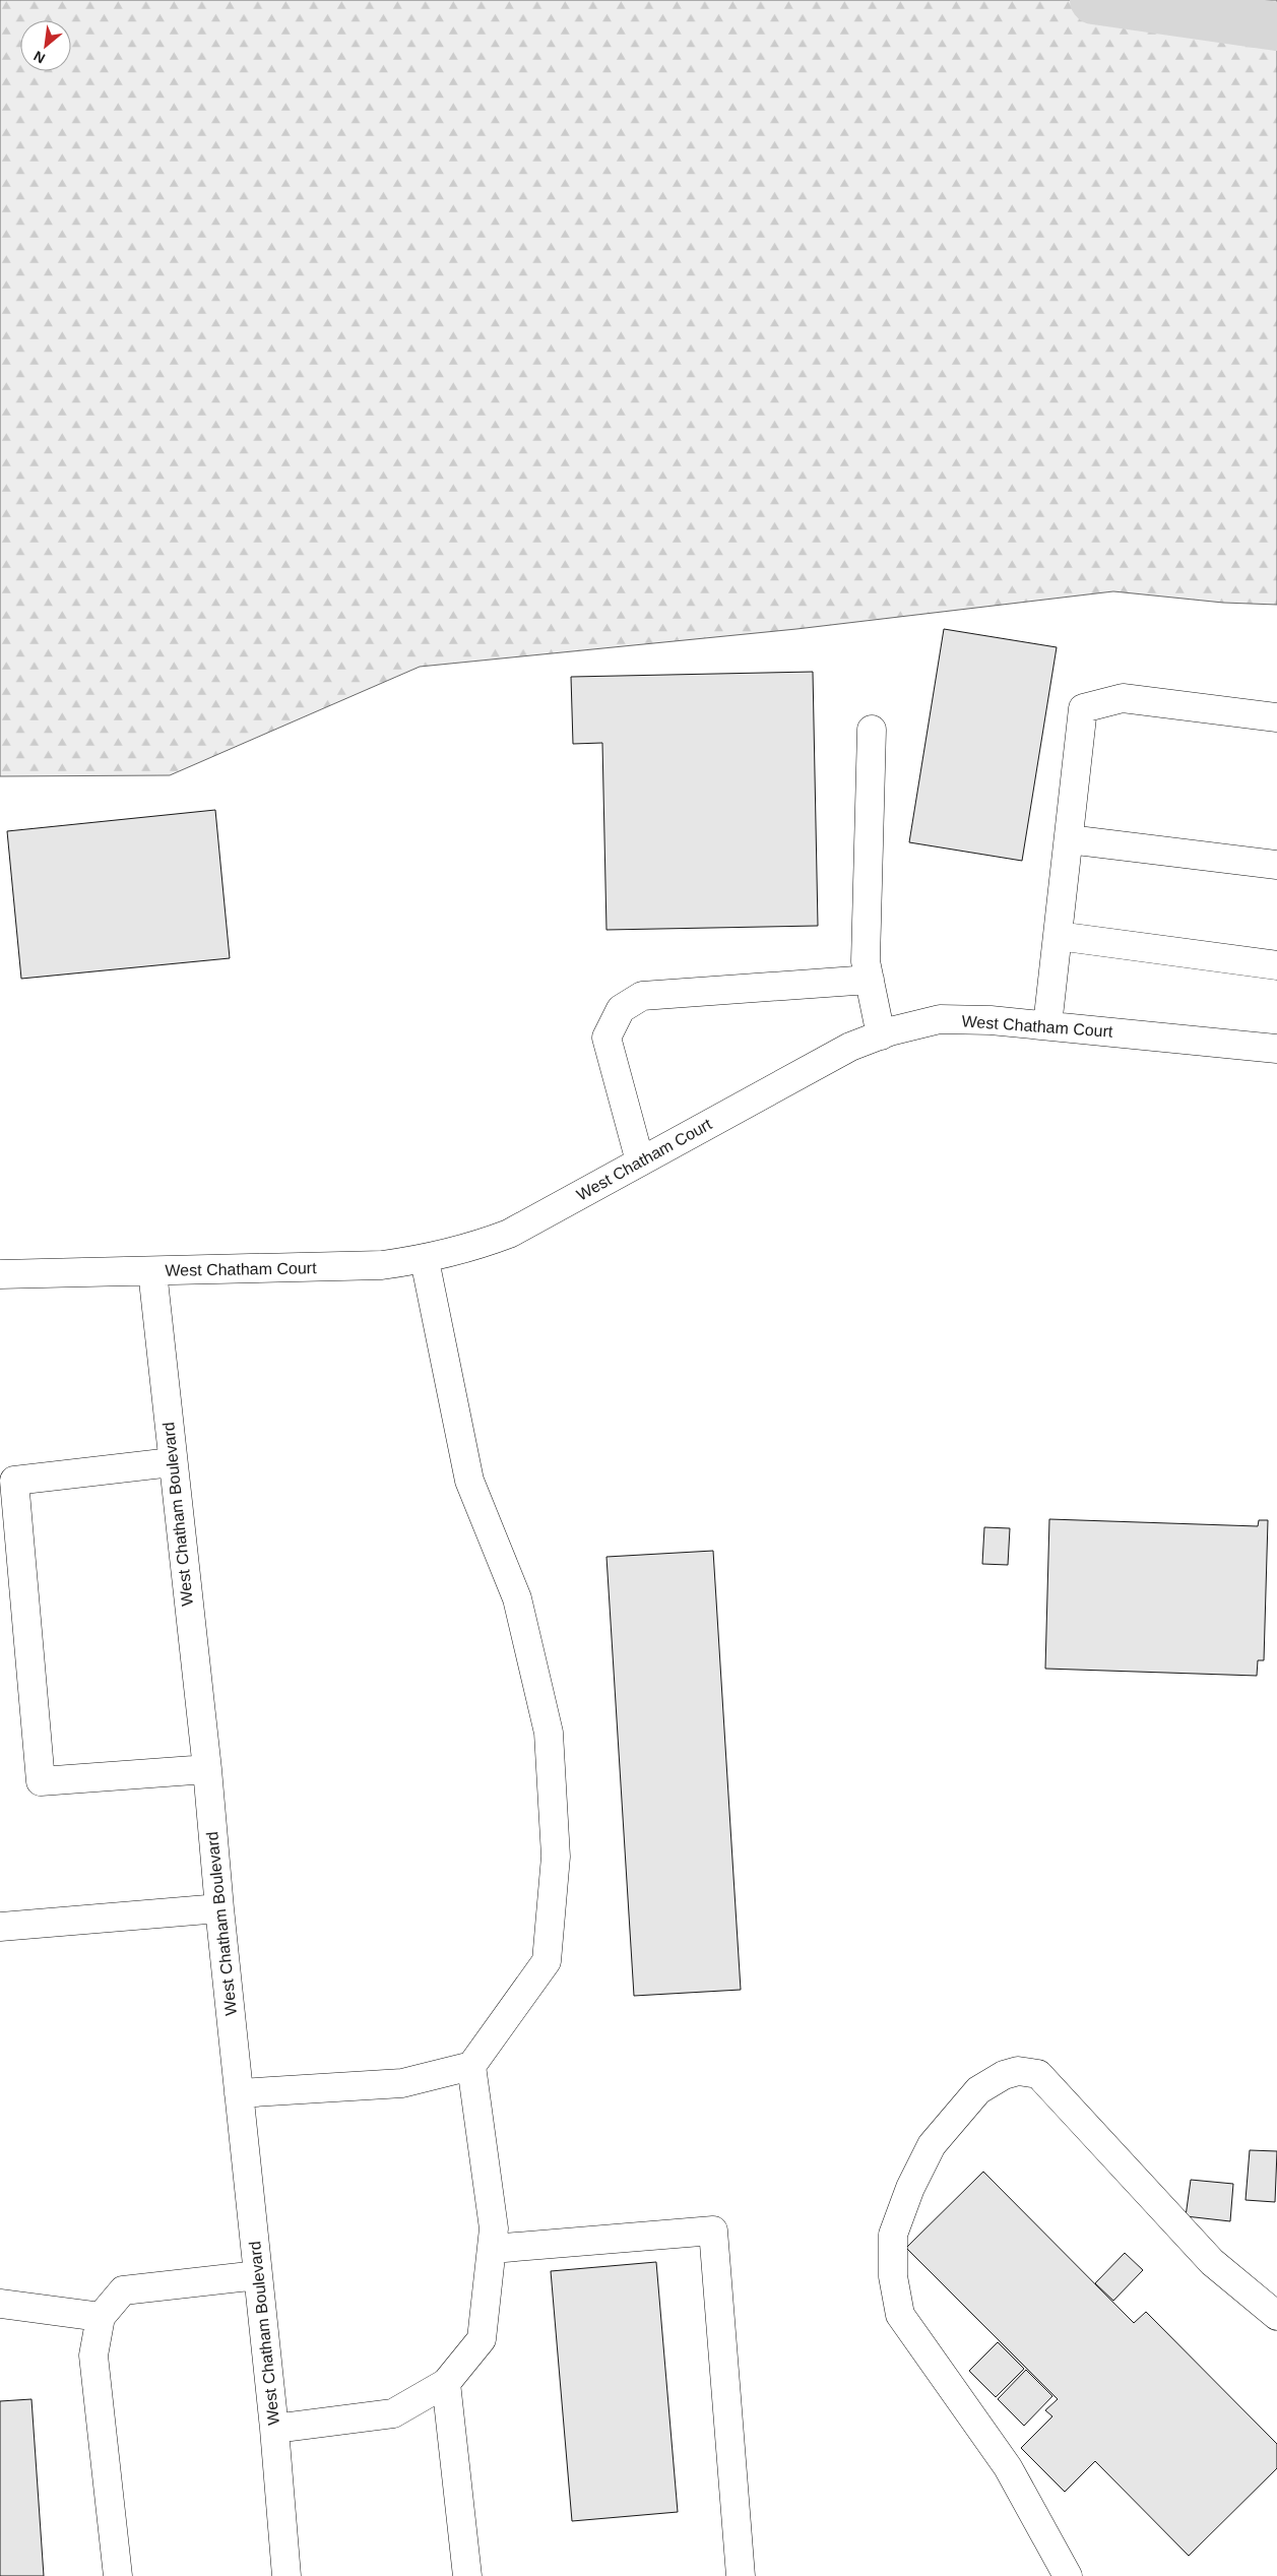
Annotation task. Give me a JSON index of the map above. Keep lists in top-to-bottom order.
{
  "streets": {
    "street": ["West Chatham Court", "West Chatham Boulevard"]
  },
  "crossings": [
    ["West Chatham Court", "West Chatham Boulevard"]
  ],
  "north": "bottom left"
}
